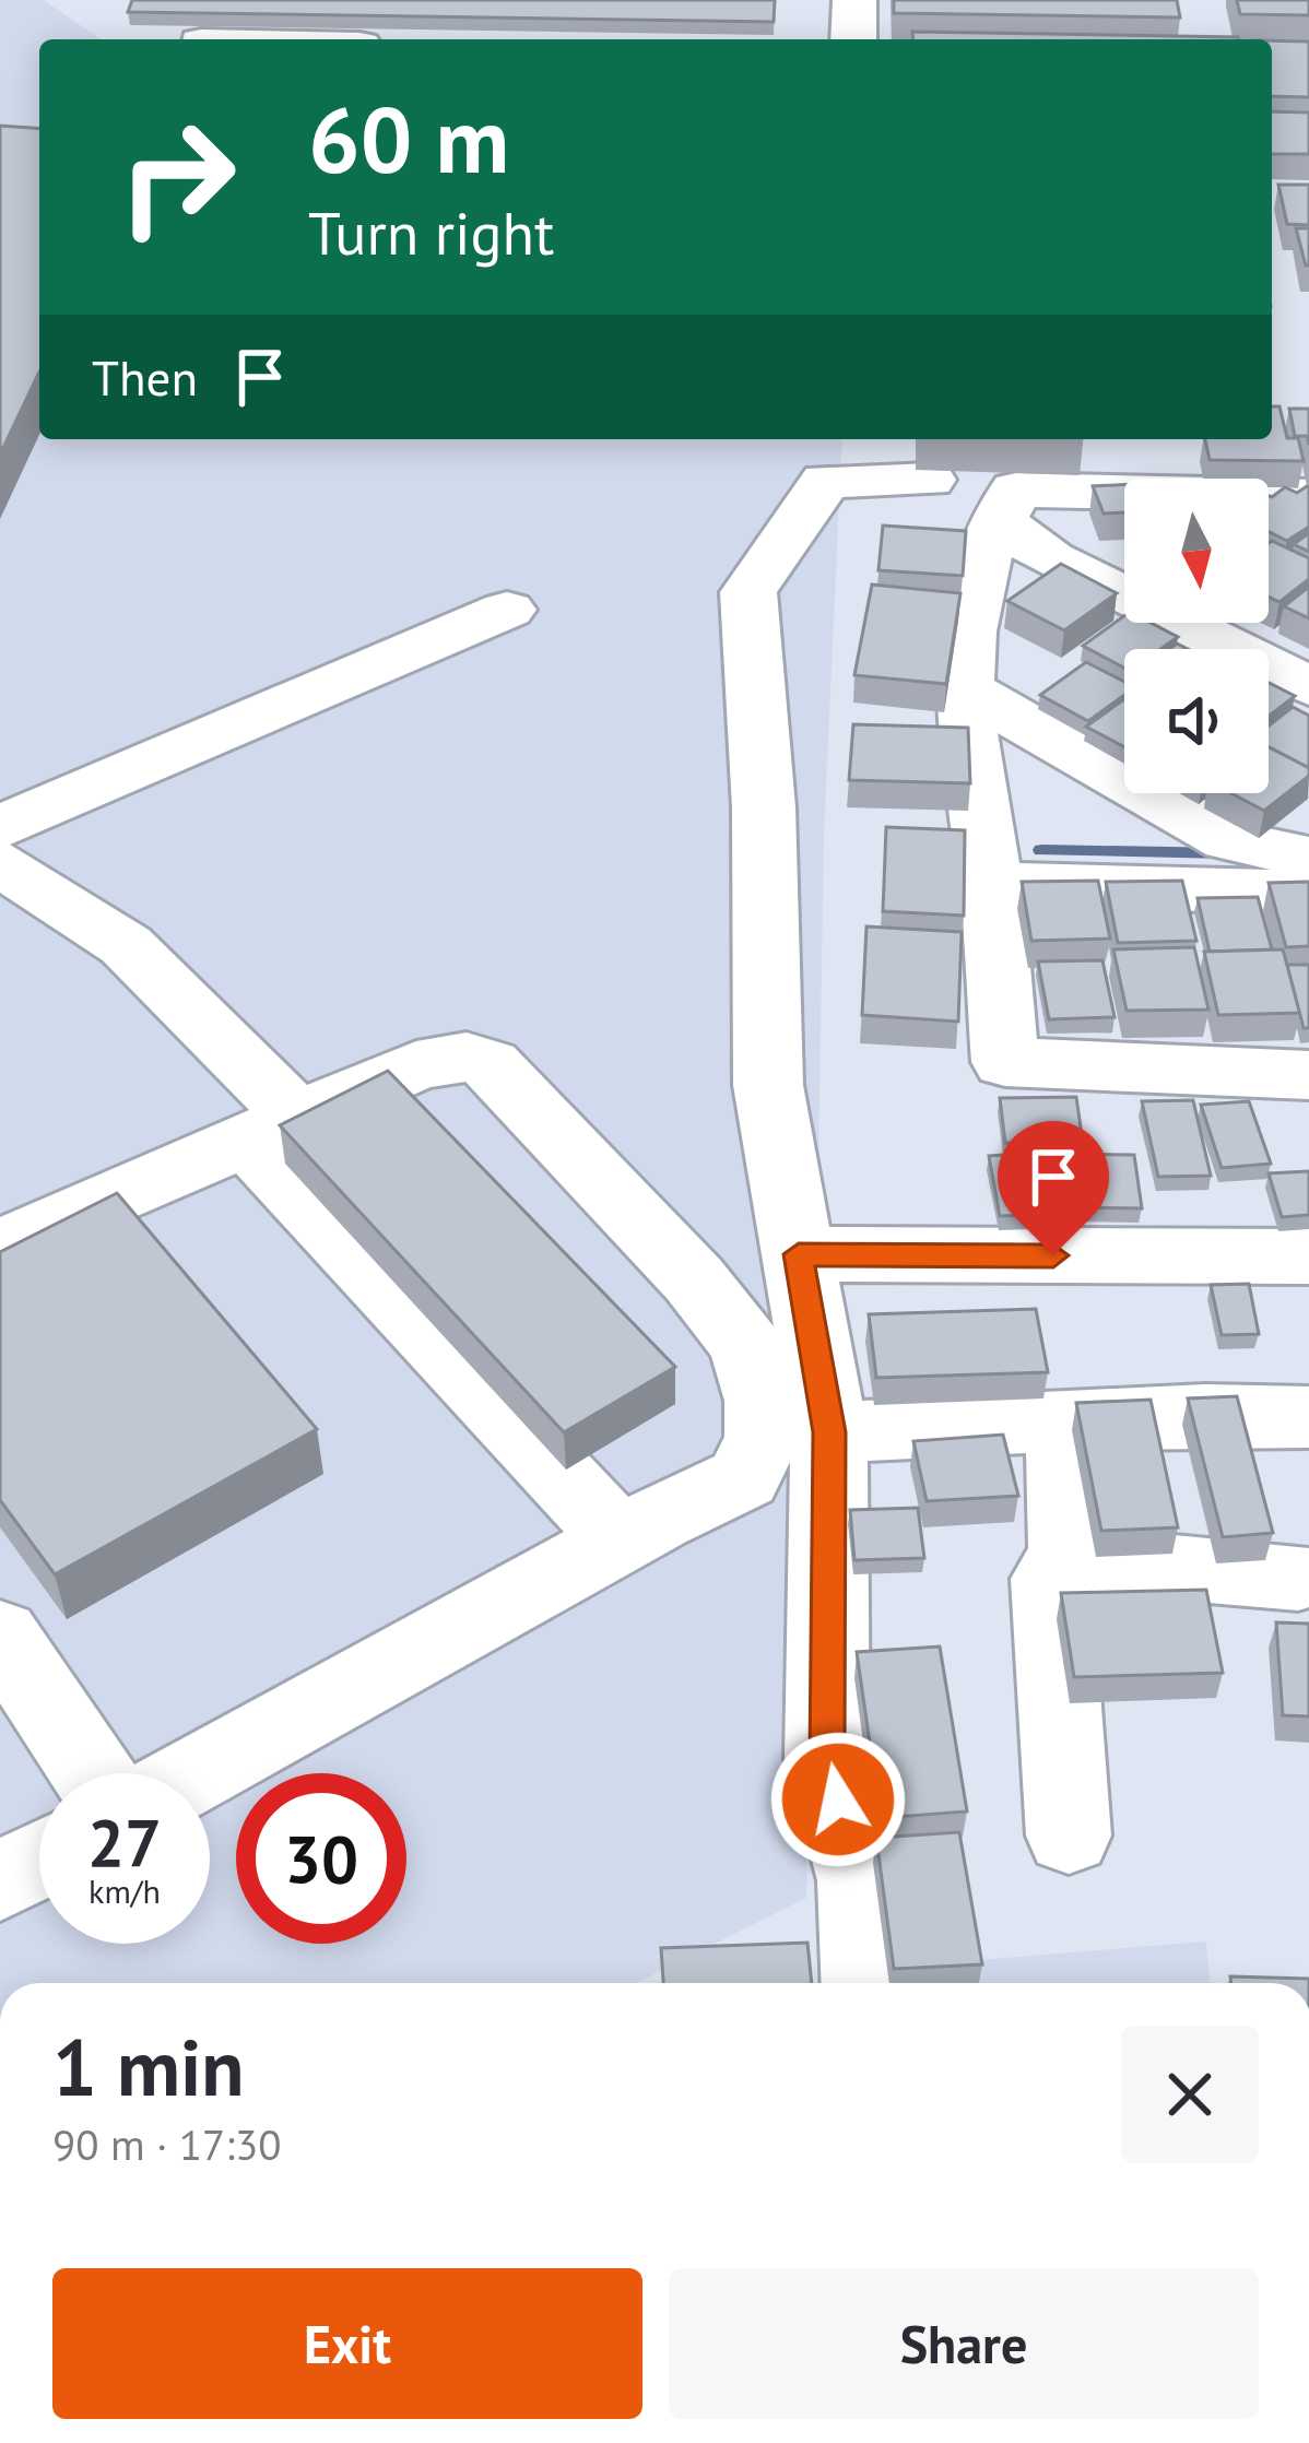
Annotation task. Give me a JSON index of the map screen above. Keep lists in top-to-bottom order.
{
  "north": "bottom",
  "page": {
    "turn": ["60 m", "Turn right"],
    "then": "Then",
    "speed": "27 km/h",
    "limit": "30",
    "heading": ["1 min", "90 m · 17:30"],
    "buttons": ["Exit", "Share"]
  }
}
